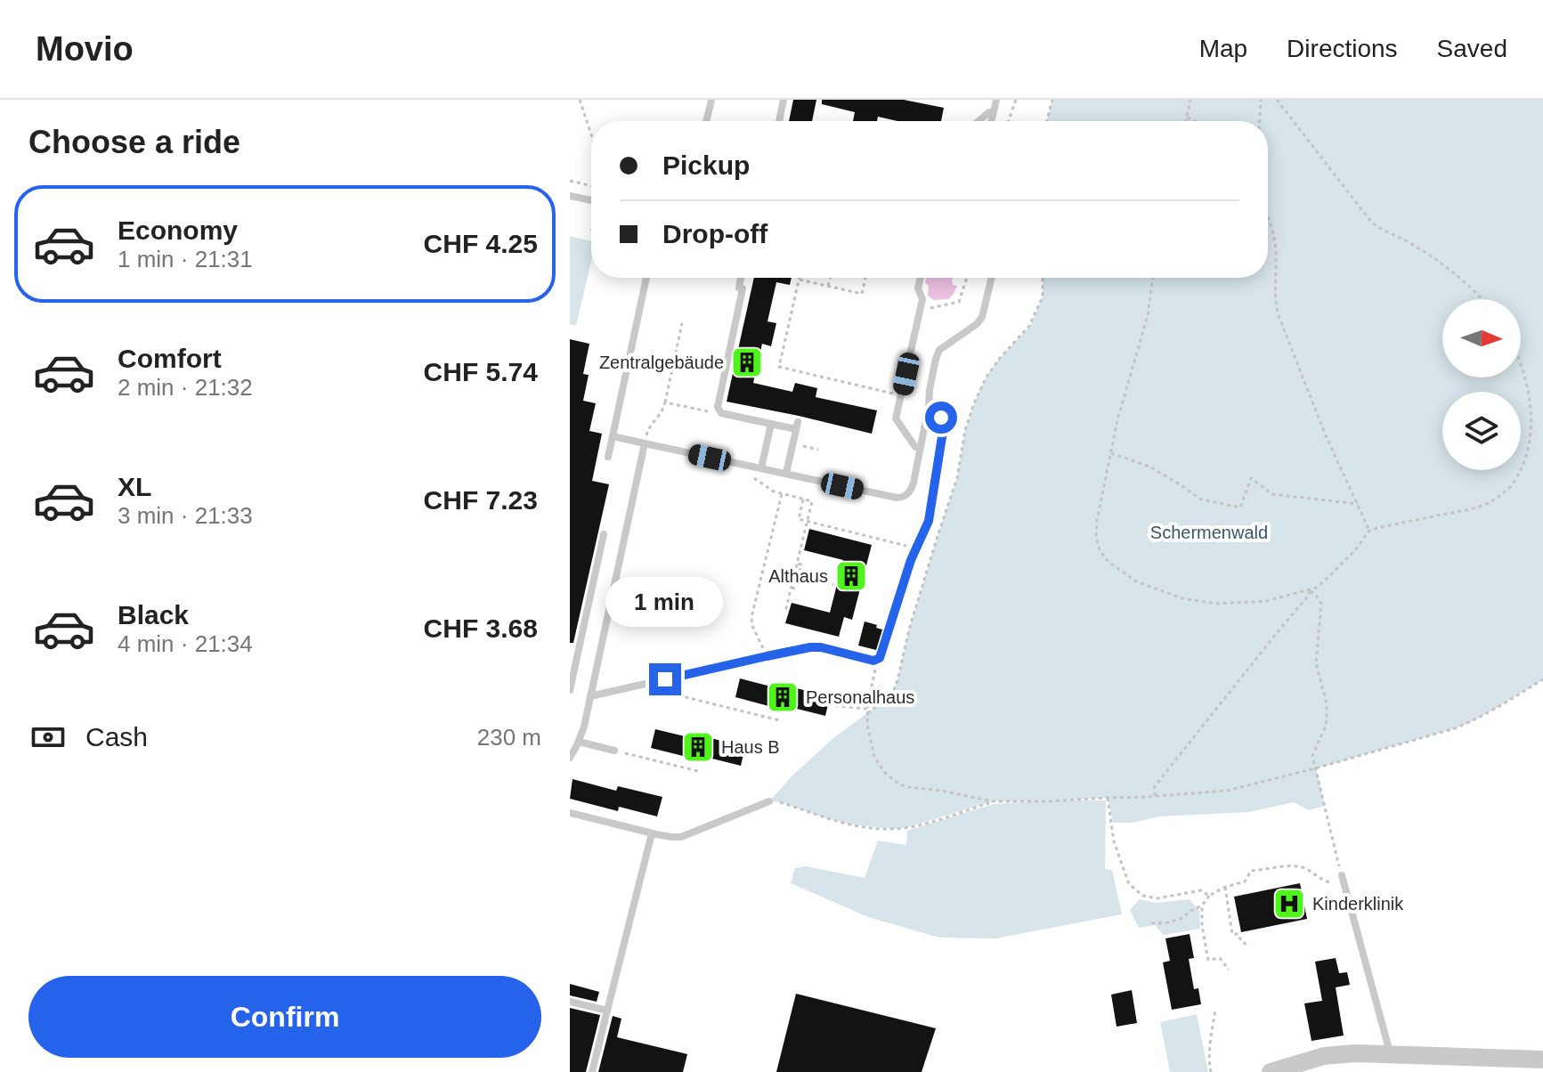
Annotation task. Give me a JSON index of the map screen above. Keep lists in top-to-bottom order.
{
  "parks": ["Schermenwald"],
  "places": {
    "building": [
      "Zentralgebäude",
      "Althaus",
      "Personalhaus",
      "Haus B"
    ],
    "hospital": ["Kinderklinik"]
  },
  "north": "right",
  "page": {
    "header": "Movio",
    "nav": ["Map", "Directions", "Saved"],
    "heading": "Choose a ride",
    "banner": ["Pickup", "Drop-off"],
    "list": [
      {
        "name": "Economy",
        "note": "1 min · 21:31",
        "value": "CHF 4.25"
      },
      {
        "name": "Comfort",
        "note": "2 min · 21:32",
        "value": "CHF 5.74"
      },
      {
        "name": "XL",
        "note": "3 min · 21:33",
        "value": "CHF 7.23"
      },
      {
        "name": "Black",
        "note": "4 min · 21:34",
        "value": "CHF 3.68"
      }
    ],
    "bubble": "1 min",
    "pay": ["Cash", "230 m"],
    "buttons": "Confirm"
  }
}
